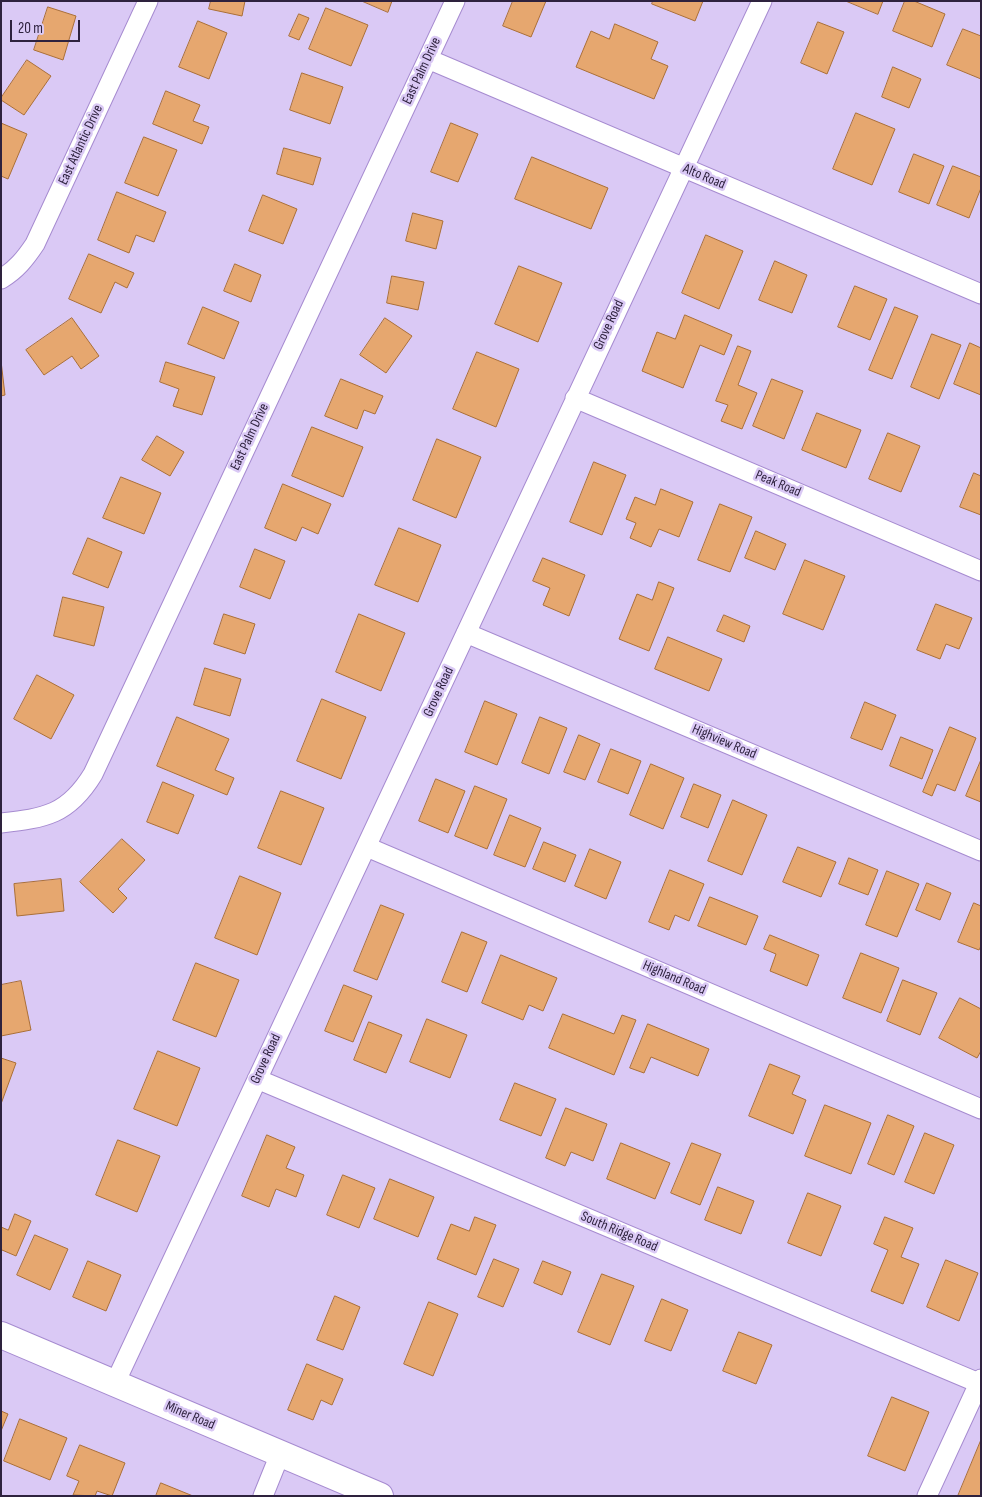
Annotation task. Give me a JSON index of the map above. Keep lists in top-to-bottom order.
{
  "streets": {
    "street": [
      "East Palm Drive",
      "East Atlantic Drive",
      "Alto Road",
      "Grove Road",
      "Peak Road",
      "Highview Road",
      "Highland Road",
      "South Ridge Road",
      "Miner Road"
    ]
  },
  "crossings": [
    ["East Palm Drive", "Alto Road"],
    ["Alto Road", "Grove Road"],
    ["Grove Road", "Peak Road"],
    ["Grove Road", "Highview Road"],
    ["Grove Road", "Highland Road"],
    ["Grove Road", "South Ridge Road"],
    ["Grove Road", "Miner Road"]
  ],
  "scale_bar": "20 m"
}
